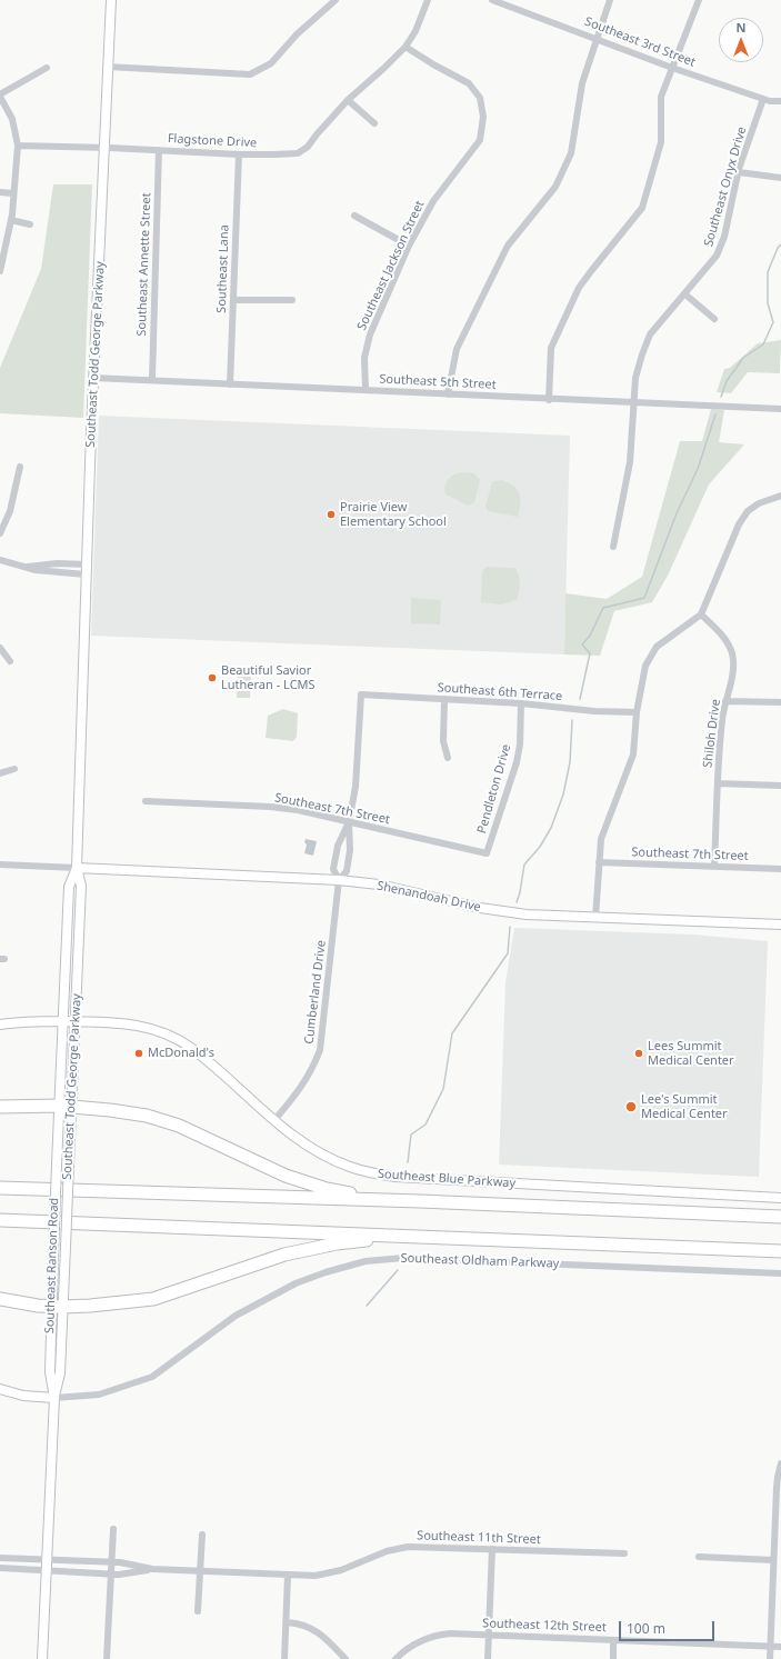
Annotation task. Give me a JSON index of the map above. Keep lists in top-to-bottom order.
{
  "streets": {
    "main road": [
      "Southeast Todd George Parkway",
      "Shenandoah Drive",
      "Southeast Blue Parkway",
      "Southeast Oldham Parkway",
      "Southeast Ranson Road"
    ],
    "street": [
      "Southeast 3rd Street",
      "Flagstone Drive",
      "Southeast Onyx Drive",
      "Southeast Annette Street",
      "Southeast Jackson Street",
      "Southeast Lana",
      "Southeast 5th Street",
      "Southeast 6th Terrace",
      "Shiloh Drive",
      "Pendleton Drive",
      "Southeast 7th Street",
      "Cumberland Drive",
      "Southeast 11th Street",
      "Southeast 12th Street"
    ]
  },
  "crossings": [
    ["Southeast 3rd Street", "Southeast Onyx Drive"],
    ["Flagstone Drive", "Southeast Annette Street"],
    ["Flagstone Drive", "Southeast Lana"],
    ["Flagstone Drive", "Southeast Todd George Parkway"],
    ["Southeast Onyx Drive", "Southeast 5th Street"],
    ["Southeast Annette Street", "Southeast 5th Street"],
    ["Southeast Jackson Street", "Southeast 5th Street"],
    ["Southeast Lana", "Southeast 5th Street"],
    ["Southeast Todd George Parkway", "Southeast 5th Street"],
    ["Southeast Todd George Parkway", "Shenandoah Drive"],
    ["Southeast Todd George Parkway", "Southeast Blue Parkway"],
    ["Southeast Todd George Parkway", "Southeast Ranson Road"],
    ["Southeast 6th Terrace", "Pendleton Drive"],
    ["Southeast 6th Terrace", "Cumberland Drive"],
    ["Shiloh Drive", "Southeast 7th Street"],
    ["Pendleton Drive", "Southeast 7th Street"],
    ["Southeast 7th Street", "Cumberland Drive"],
    ["Shenandoah Drive", "Cumberland Drive"],
    ["Cumberland Drive", "Southeast Blue Parkway"],
    ["Southeast Oldham Parkway", "Southeast Ranson Road"],
    ["Southeast Ranson Road", "Southeast 11th Street"]
  ],
  "places": [
    "Prairie View Elementary School",
    "Beautiful Savior Lutheran - LCMS",
    "McDonald's",
    "Lees Summit Medical Center",
    "Lee's Summit Medical Center"
  ],
  "scale_bar": "100 m",
  "north": "top"
}
